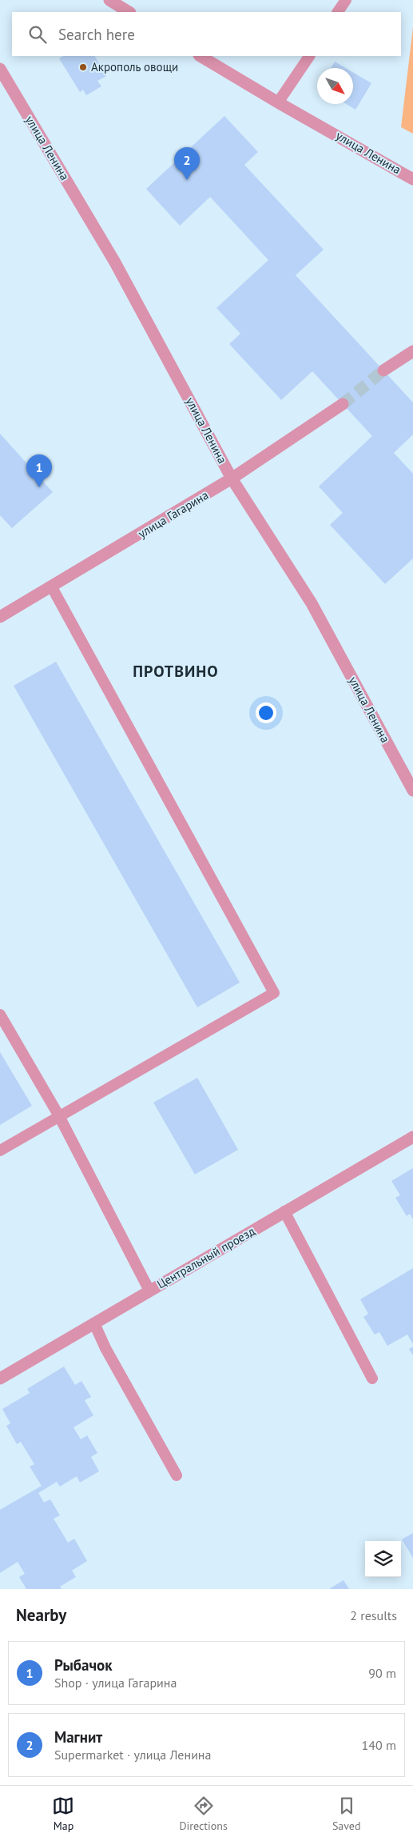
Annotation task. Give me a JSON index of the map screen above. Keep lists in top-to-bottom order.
{
  "streets": {
    "street": ["улица Ленина", "улица Гагарина", "Центральный проезд"]
  },
  "crossings": [
    ["улица Ленина", "улица Гагарина"]
  ],
  "districts": ["ПРОТВИНО"],
  "places": ["Акрополь овощи"],
  "north": "bottom right",
  "page": {
    "search": "Search here",
    "pins": ["2", "1"],
    "heading": ["Nearby", "2 results"],
    "list": [
      {
        "mark": "1",
        "name": "Рыбачок",
        "note": "Shop · улица Гагарина",
        "value": "90 m"
      },
      {
        "mark": "2",
        "name": "Магнит",
        "note": "Supermarket · улица Ленина",
        "value": "140 m"
      }
    ],
    "nav": ["Map", "Directions", "Saved"]
  }
}
